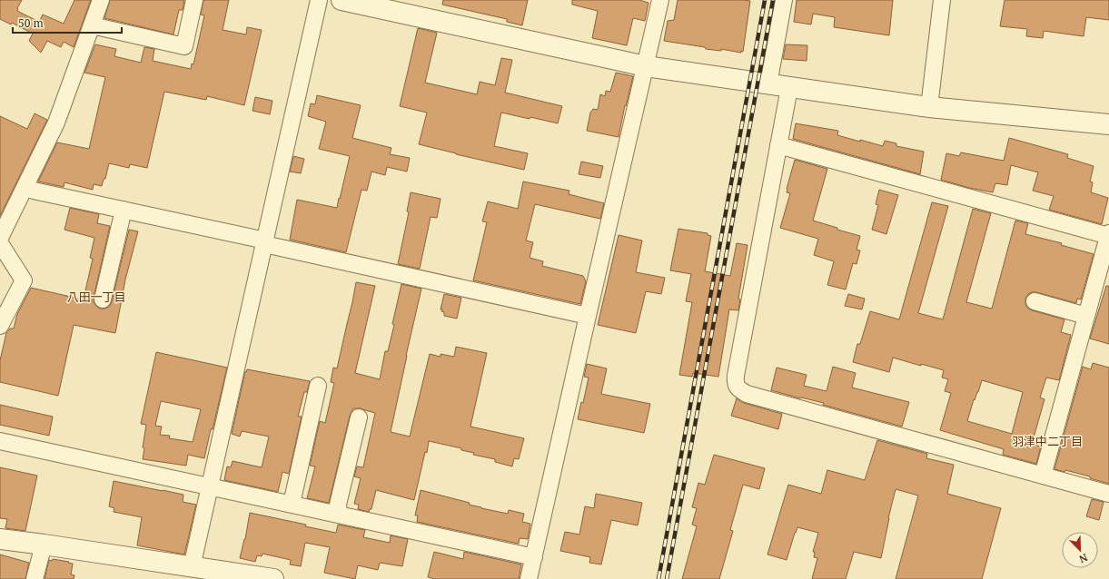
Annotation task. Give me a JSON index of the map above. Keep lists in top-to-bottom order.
{
  "districts": ["八田一丁目", "羽津中二丁目"],
  "scale_bar": "50 m",
  "north": "bottom right"
}
